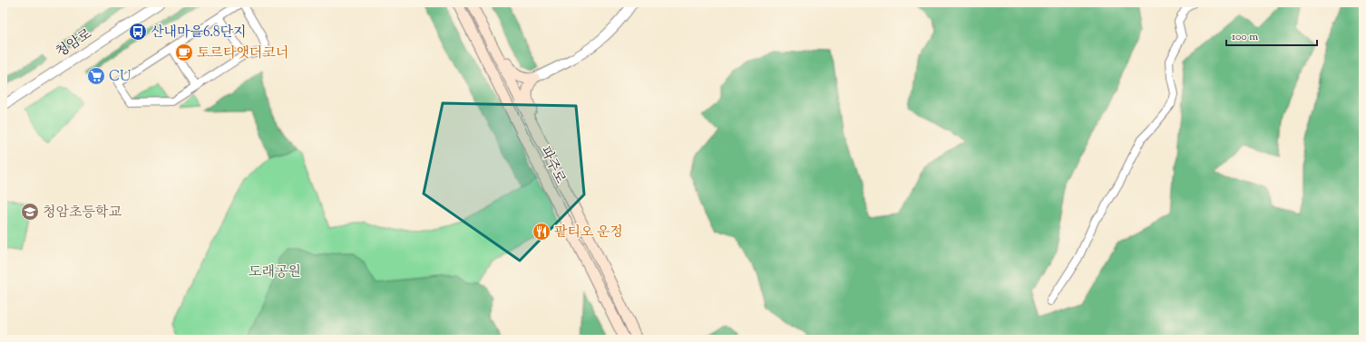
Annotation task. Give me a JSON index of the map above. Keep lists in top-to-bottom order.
{
  "streets": {
    "main road": ["파주로"],
    "street": ["청암로"]
  },
  "parks": ["도래공원"],
  "places": {
    "bus stop": ["산내마을6.8단지"],
    "cafe": ["토르타앳더코너"],
    "supermarket": ["CU"],
    "school or university": ["청암초등학교"],
    "restaurant": ["팥티오 운정"]
  },
  "scale_bar": "100 m"
}
